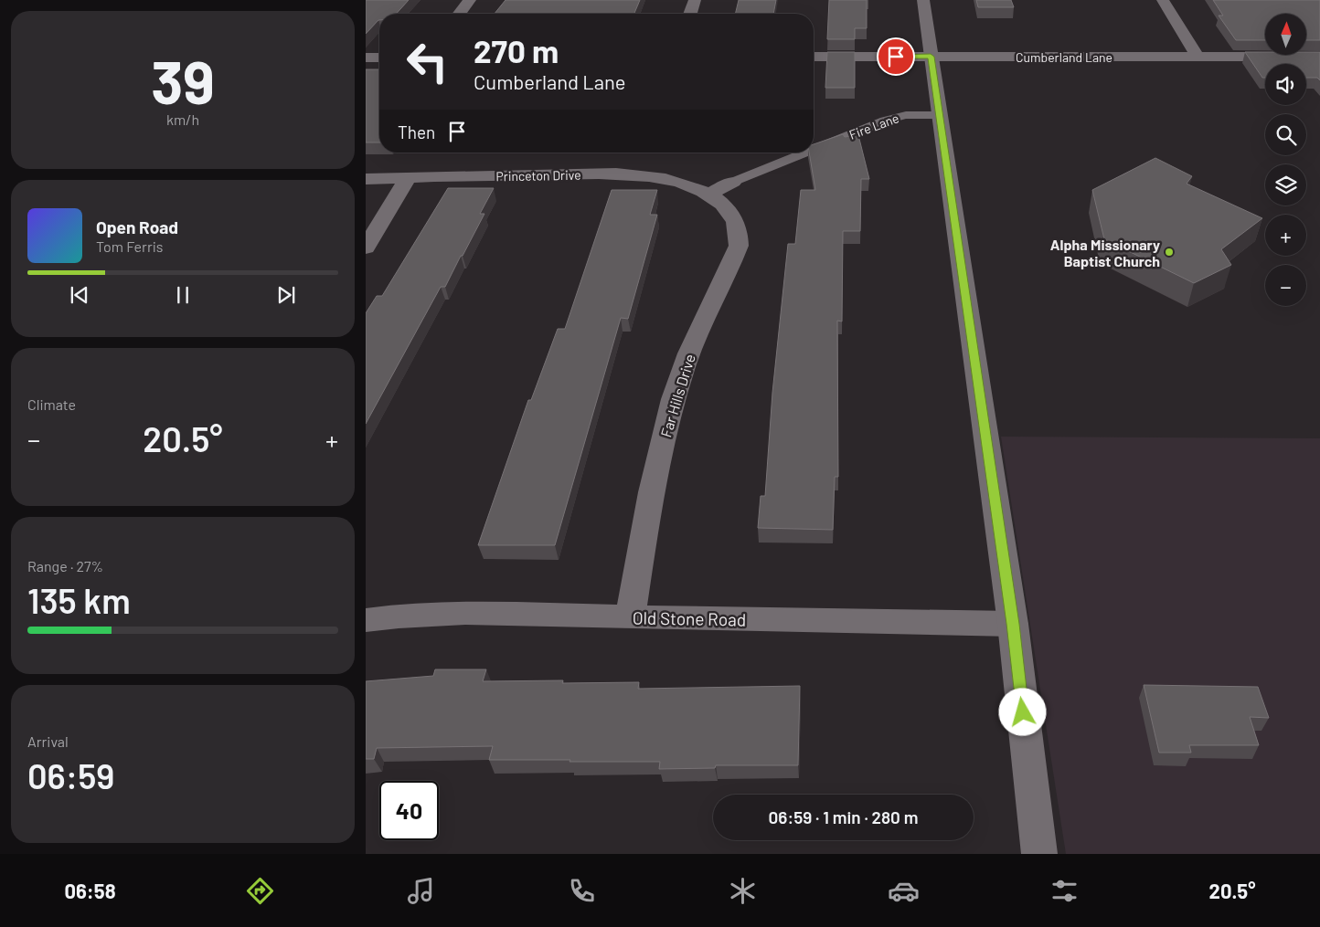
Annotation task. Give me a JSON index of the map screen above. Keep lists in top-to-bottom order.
{
  "streets": {
    "street": [
      "Cumberland Lane",
      "Princeton Drive",
      "Far Hills Drive",
      "Old Stone Road"
    ],
    "lane": ["Fire Lane"]
  },
  "crossings": [
    ["Princeton Drive", "Far Hills Drive"],
    ["Far Hills Drive", "Old Stone Road"]
  ],
  "places": ["Alpha Missionary Baptist Church"],
  "north": "top",
  "page": {
    "tile": [
      ["39", "km/h"],
      "Climate",
      ["Range · 27%", "135 km"],
      ["Arrival", "06:59"]
    ],
    "map_buttons": ["+", "−"],
    "turn": ["270 m", "Cumberland Lane"],
    "then": "Then",
    "song": ["Open Road", "Tom Ferris"],
    "heat": ["−", "20.5°", "+"],
    "limit": "40",
    "trip": "06:59 · 1 min · 280 m",
    "tabs": ["06:58", "20.5°"]
  }
}
